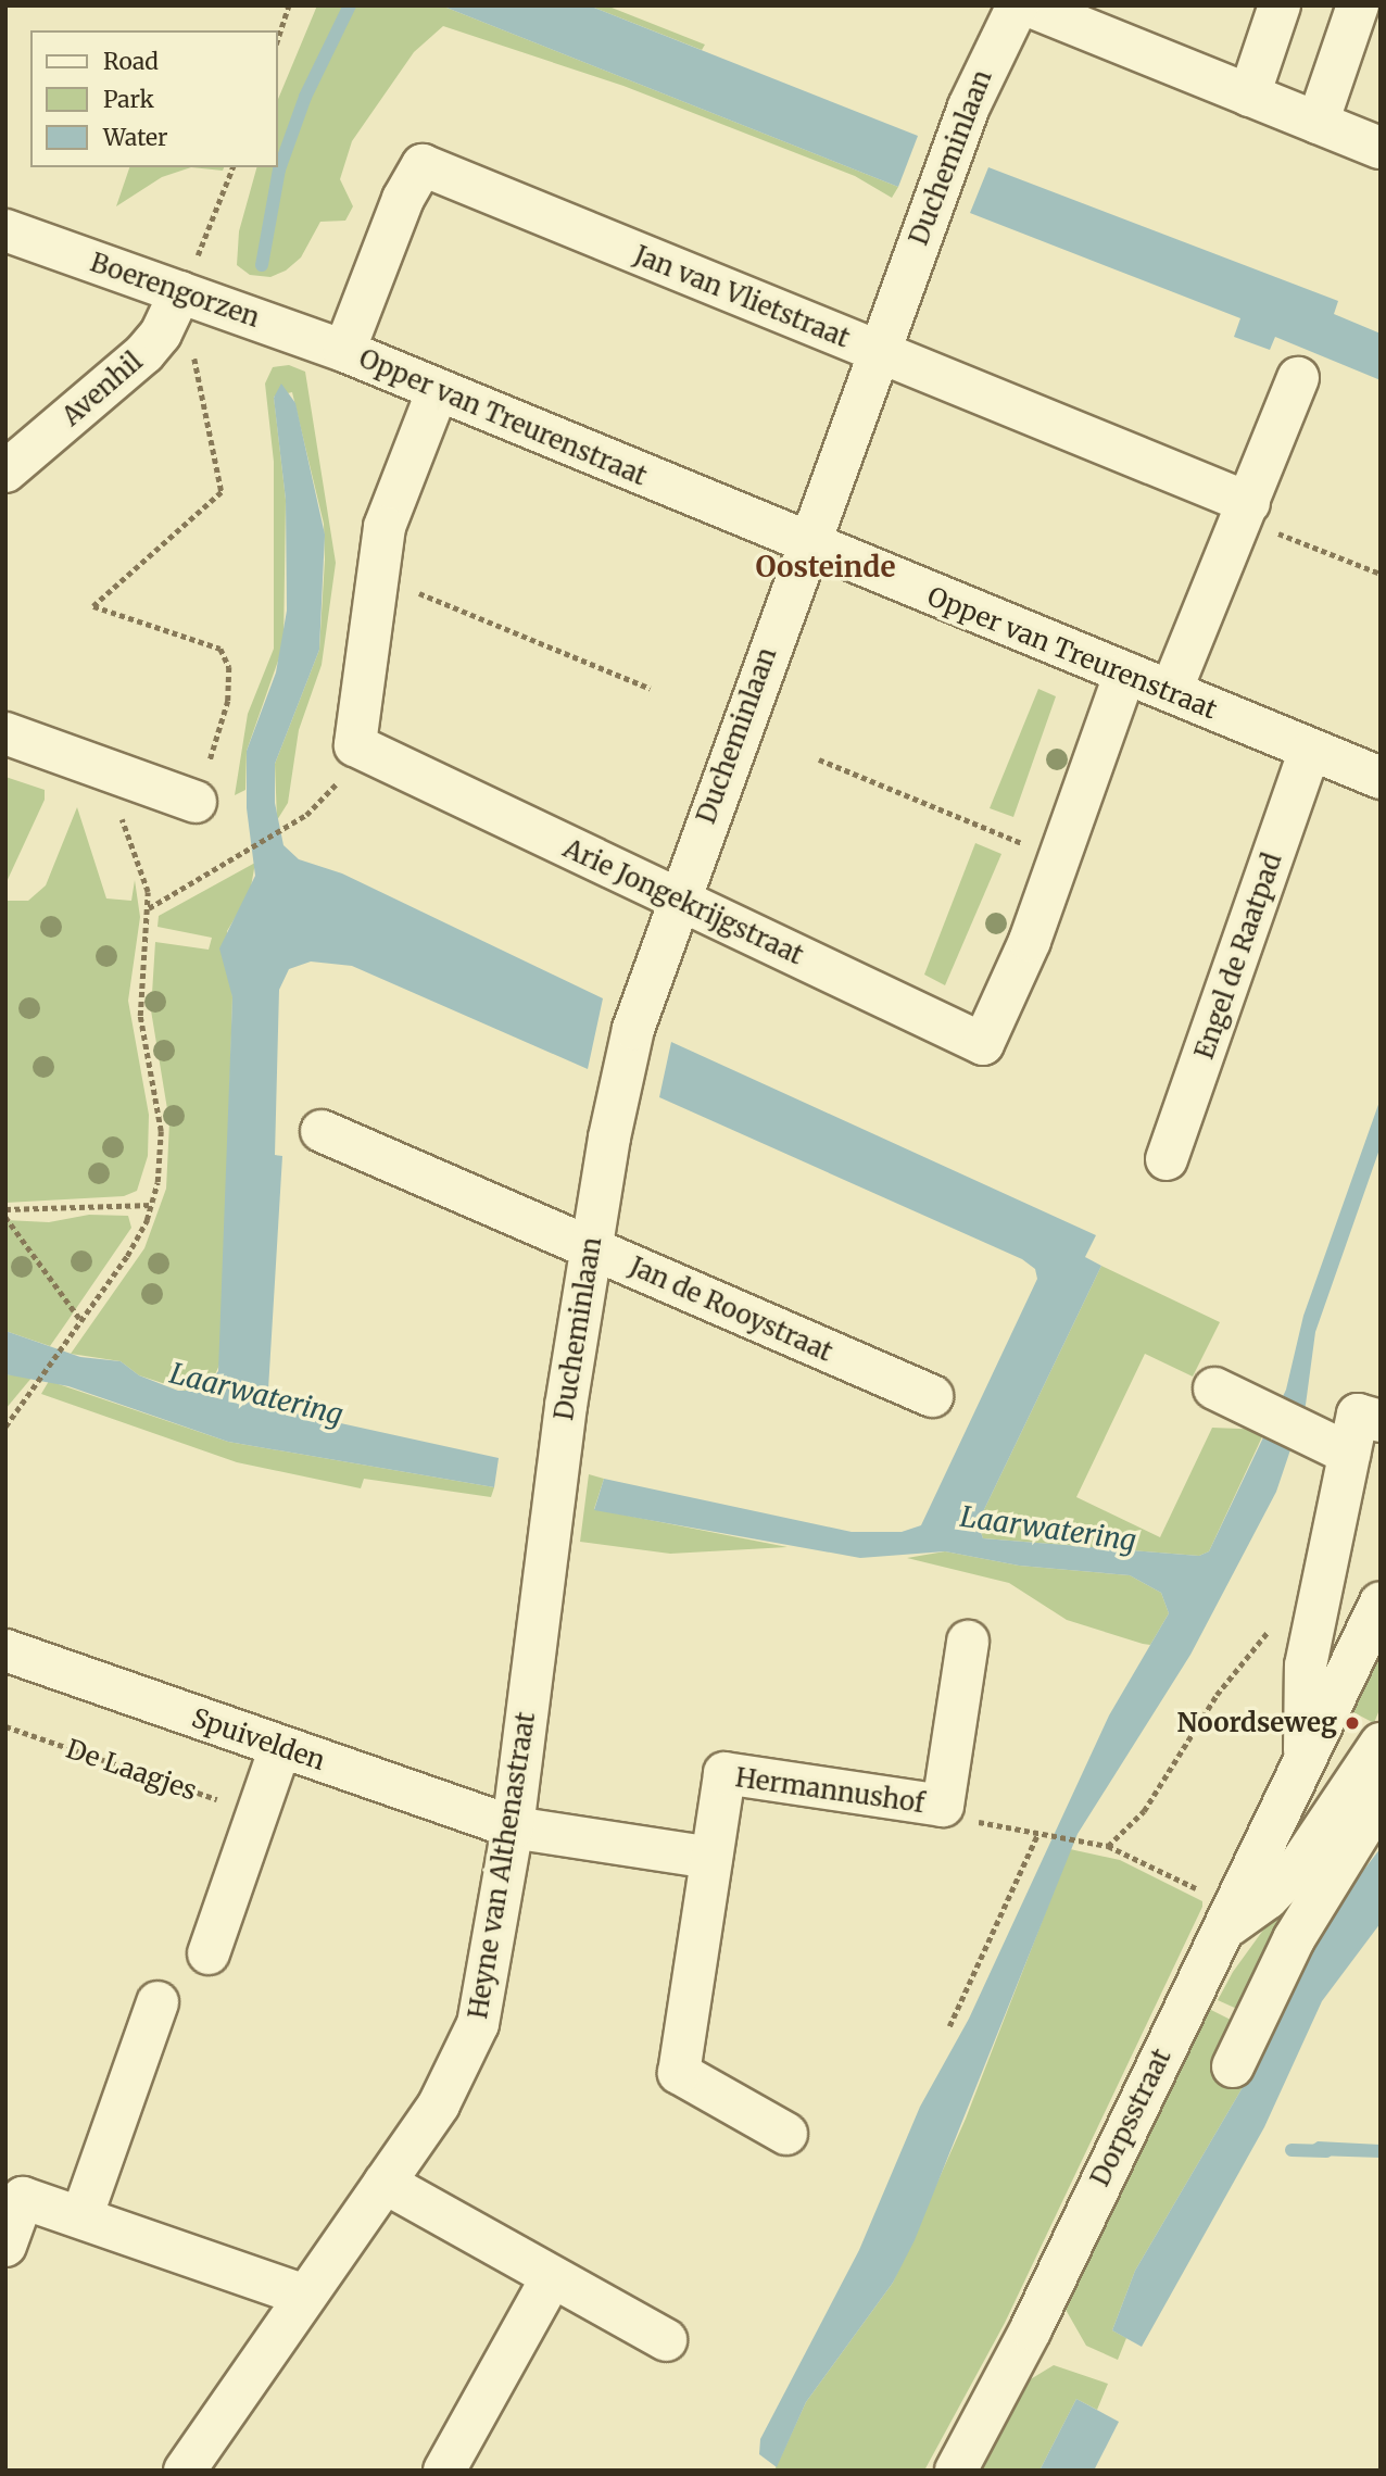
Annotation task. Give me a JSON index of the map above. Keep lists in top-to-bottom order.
{
  "streets": {
    "street": [
      "Ducheminlaan",
      "Boerengorzen",
      "Jan van Vlietstraat",
      "Avenhil",
      "Opper van Treurenstraat",
      "Arie Jongekrijgstraat",
      "Engel de Raatpad",
      "Jan de Rooystraat",
      "Spuivelden",
      "Hermannushof",
      "Heyne van Althenastraat",
      "Dorpsstraat"
    ],
    "path": ["De Laagjes"]
  },
  "crossings": [
    ["Ducheminlaan", "Jan van Vlietstraat"],
    ["Ducheminlaan", "Opper van Treurenstraat"],
    ["Ducheminlaan", "Arie Jongekrijgstraat"],
    ["Ducheminlaan", "Jan de Rooystraat"],
    ["Ducheminlaan", "Heyne van Althenastraat"],
    ["Boerengorzen", "Jan van Vlietstraat"],
    ["Boerengorzen", "Avenhil"],
    ["Boerengorzen", "Opper van Treurenstraat"],
    ["Jan van Vlietstraat", "Opper van Treurenstraat"],
    ["Opper van Treurenstraat", "Arie Jongekrijgstraat"],
    ["Opper van Treurenstraat", "Engel de Raatpad"],
    ["Spuivelden", "Heyne van Althenastraat"]
  ],
  "districts": ["Oosteinde"],
  "water": ["Laarwatering"],
  "places": ["Noordseweg"],
  "legend": ["Road", "Park", "Water"]
}
